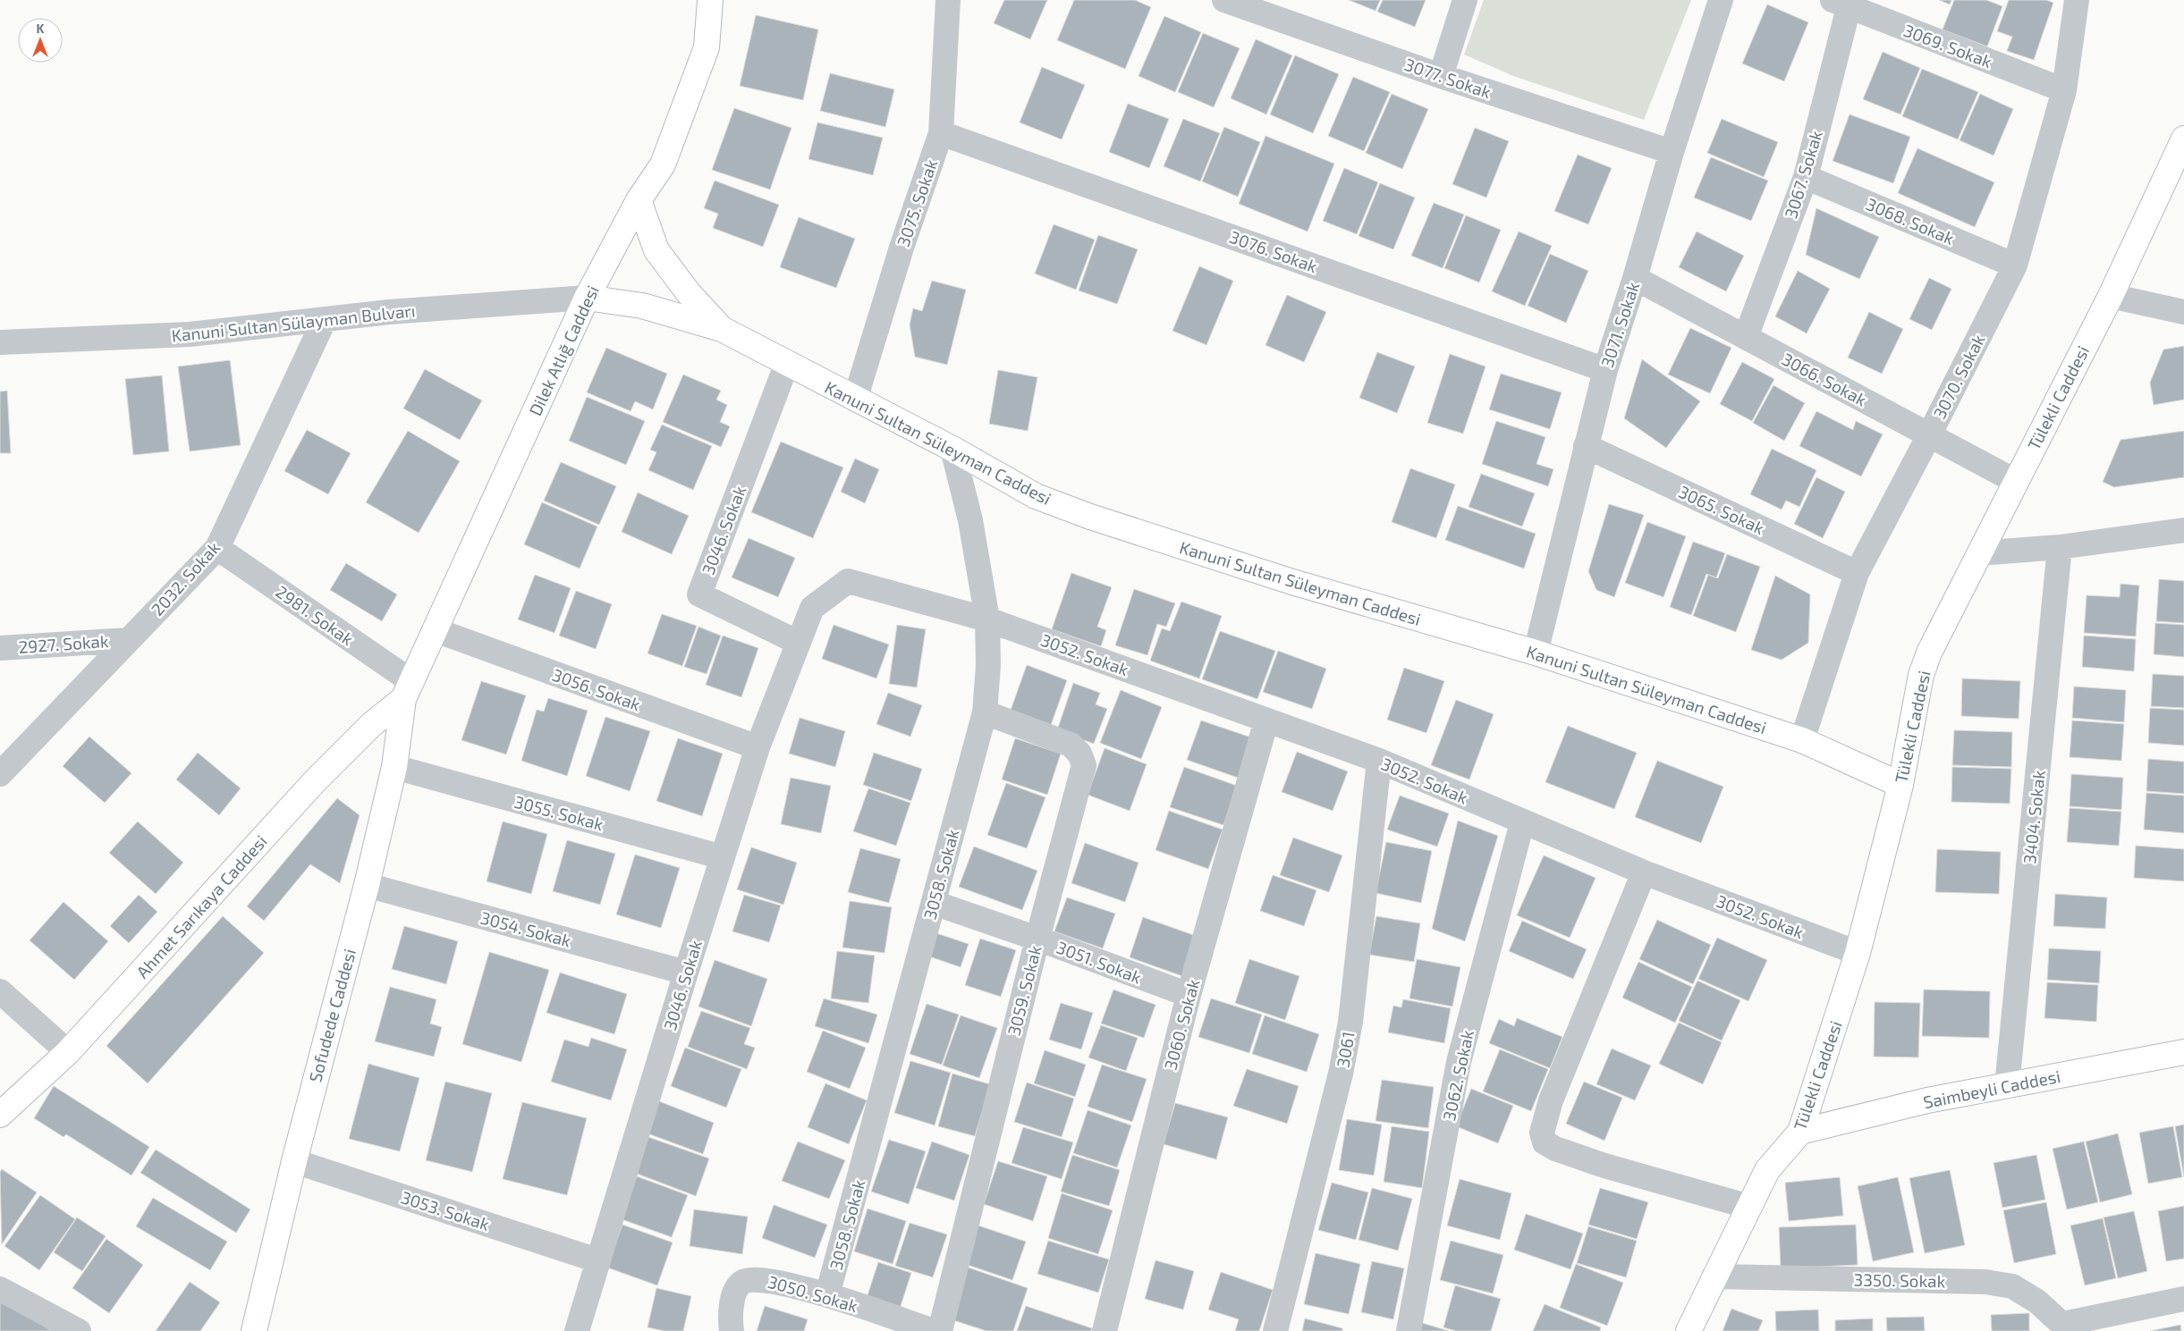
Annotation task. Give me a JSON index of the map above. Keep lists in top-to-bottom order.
{
  "streets": {
    "main road": [
      "Dilek Atlığ Caddesi",
      "Tülekli Caddesi",
      "Kanuni Sultan Süleyman Caddesi",
      "Ahmet Sarıkaya Caddesi",
      "Sofudede Caddesi",
      "Saimbeyli Caddesi"
    ],
    "street": [
      "3069. Sokak",
      "3077. Sokak",
      "3067. Sokak",
      "3075. Sokak",
      "3068. Sokak",
      "3076. Sokak",
      "Kanuni Sultan Sülayman Bulvarı",
      "3071. Sokak",
      "3070. Sokak",
      "3066. Sokak",
      "3065. Sokak",
      "3046. Sokak",
      "2032. Sokak",
      "2981. Sokak",
      "2927. Sokak",
      "3052. Sokak",
      "3056. Sokak",
      "3055. Sokak",
      "3404. Sokak",
      "3058. Sokak",
      "3054. Sokak",
      "3051. Sokak",
      "3059. Sokak",
      "3060. Sokak",
      "3061",
      "3062. Sokak",
      "3053. Sokak",
      "3350. Sokak",
      "3050. Sokak"
    ]
  },
  "crossings": [
    ["3069. Sokak", "3067. Sokak"],
    ["3069. Sokak", "3070. Sokak"],
    ["3077. Sokak", "3071. Sokak"],
    ["3067. Sokak", "3068. Sokak"],
    ["3067. Sokak", "3066. Sokak"],
    ["3075. Sokak", "3076. Sokak"],
    ["3075. Sokak", "Kanuni Sultan Süleyman Caddesi"],
    ["3068. Sokak", "3070. Sokak"],
    ["3076. Sokak", "3071. Sokak"],
    ["Kanuni Sultan Sülayman Bulvarı", "Dilek Atlığ Caddesi"],
    ["Kanuni Sultan Sülayman Bulvarı", "2032. Sokak"],
    ["3071. Sokak", "3066. Sokak"],
    ["3071. Sokak", "Kanuni Sultan Süleyman Caddesi"],
    ["3071. Sokak", "3065. Sokak"],
    ["Dilek Atlığ Caddesi", "2981. Sokak"],
    ["Dilek Atlığ Caddesi", "3056. Sokak"],
    ["Dilek Atlığ Caddesi", "Ahmet Sarıkaya Caddesi"],
    ["Dilek Atlığ Caddesi", "Sofudede Caddesi"],
    ["3070. Sokak", "3066. Sokak"],
    ["3070. Sokak", "Kanuni Sultan Süleyman Caddesi"],
    ["3070. Sokak", "3065. Sokak"],
    ["3066. Sokak", "Tülekli Caddesi"],
    ["Tülekli Caddesi", "Kanuni Sultan Süleyman Caddesi"],
    ["Tülekli Caddesi", "3052. Sokak"],
    ["Tülekli Caddesi", "Saimbeyli Caddesi"],
    ["Tülekli Caddesi", "3350. Sokak"],
    ["Kanuni Sultan Süleyman Caddesi", "3046. Sokak"],
    ["Kanuni Sultan Süleyman Caddesi", "3058. Sokak"],
    ["3046. Sokak", "3052. Sokak"],
    ["3046. Sokak", "3056. Sokak"],
    ["3046. Sokak", "3055. Sokak"],
    ["3046. Sokak", "3058. Sokak"],
    ["3046. Sokak", "3054. Sokak"],
    ["3046. Sokak", "3053. Sokak"],
    ["2032. Sokak", "2981. Sokak"],
    ["2032. Sokak", "2927. Sokak"],
    ["2981. Sokak", "Ahmet Sarıkaya Caddesi"],
    ["2981. Sokak", "Sofudede Caddesi"],
    ["3052. Sokak", "3058. Sokak"],
    ["3052. Sokak", "3060. Sokak"],
    ["3052. Sokak", "3061"],
    ["3052. Sokak", "3062. Sokak"],
    ["3055. Sokak", "Sofudede Caddesi"],
    ["3404. Sokak", "Saimbeyli Caddesi"],
    ["3058. Sokak", "3051. Sokak"],
    ["3058. Sokak", "3059. Sokak"],
    ["3058. Sokak", "3050. Sokak"],
    ["Ahmet Sarıkaya Caddesi", "Sofudede Caddesi"],
    ["3054. Sokak", "Sofudede Caddesi"],
    ["3051. Sokak", "3059. Sokak"],
    ["3051. Sokak", "3060. Sokak"],
    ["Sofudede Caddesi", "3053. Sokak"]
  ],
  "north": "top"
}
